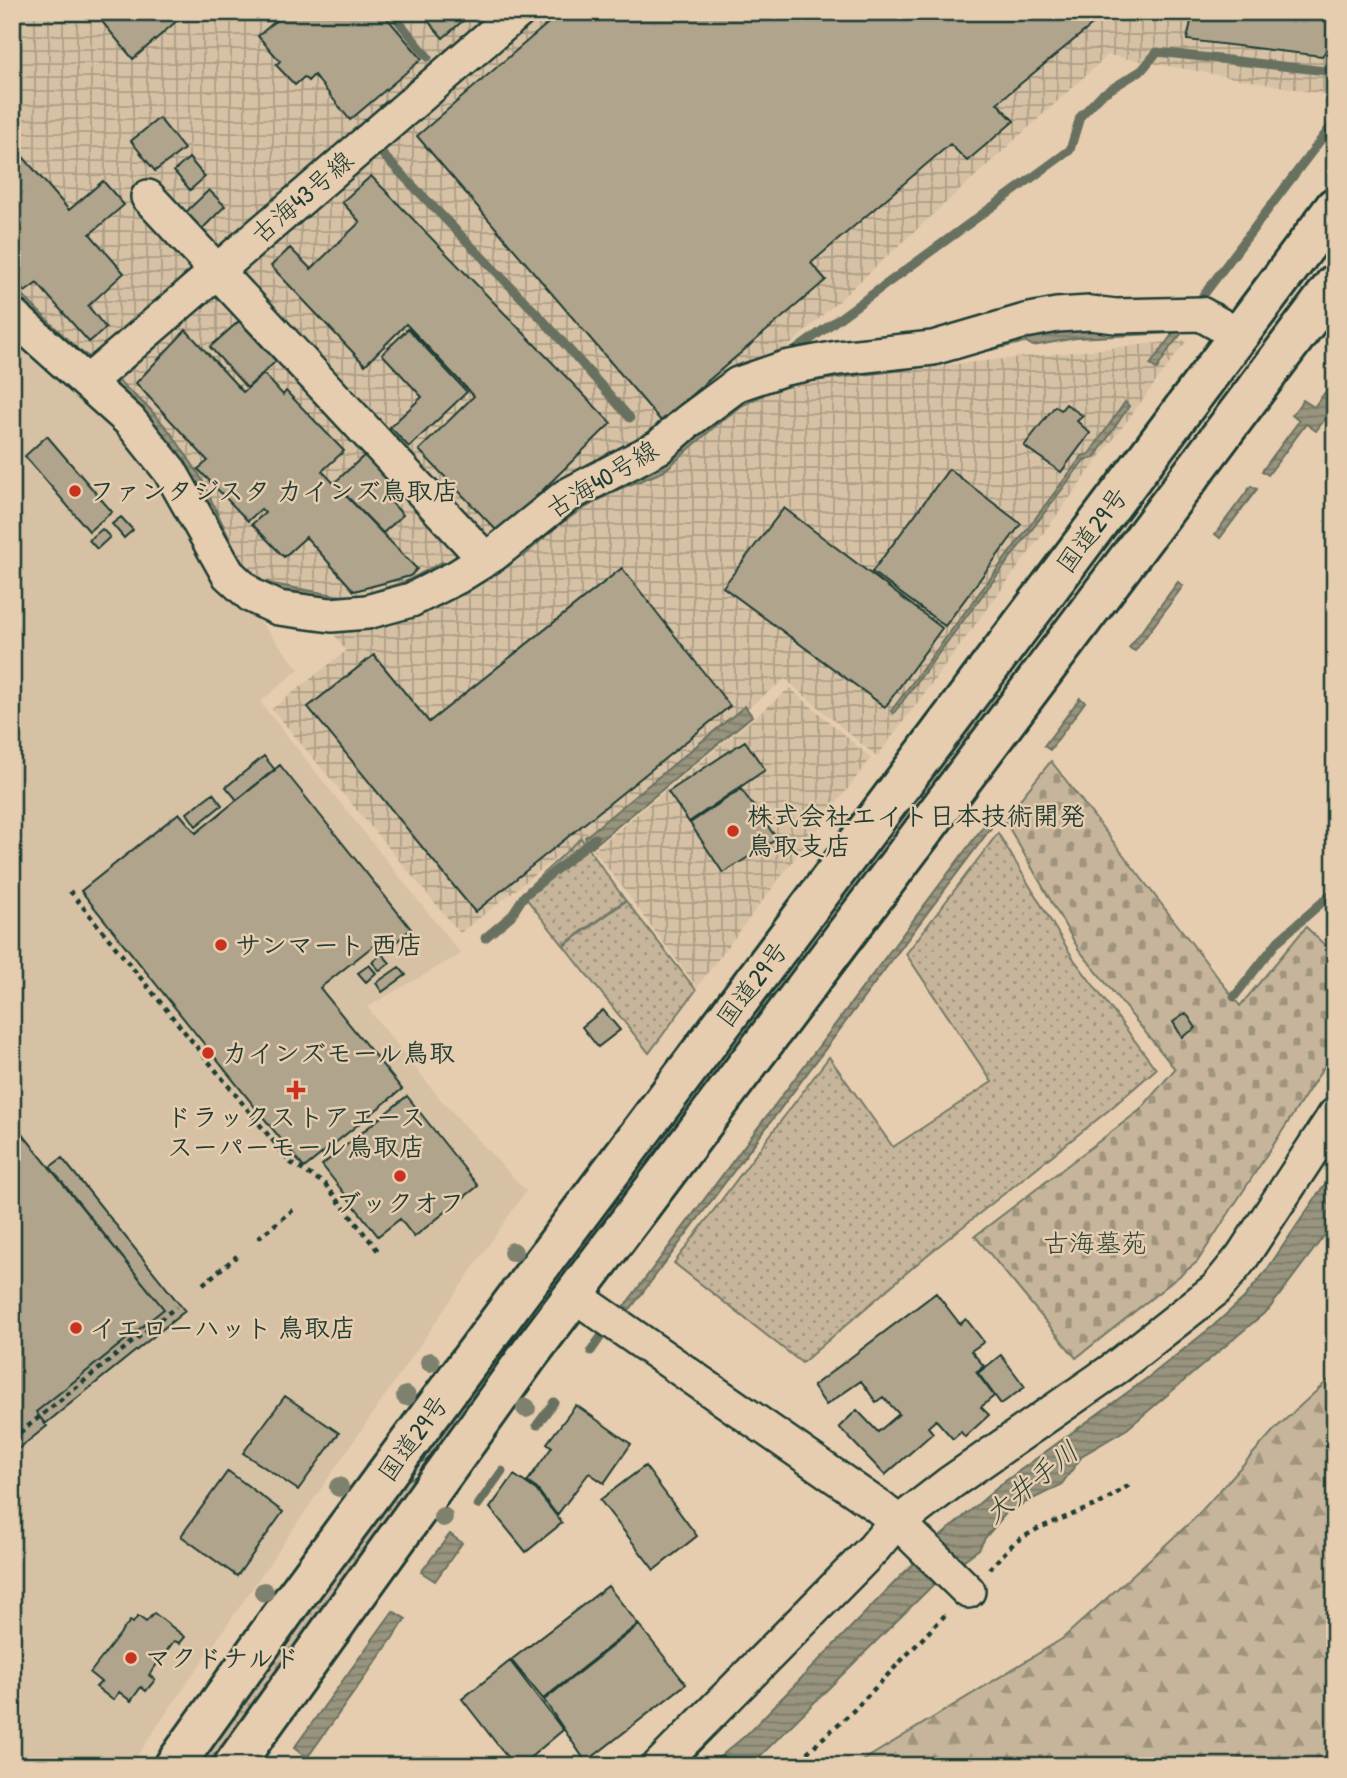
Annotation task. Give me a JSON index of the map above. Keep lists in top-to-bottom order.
{
  "streets": {
    "highway": ["国道29号"],
    "street": ["古海43号線", "古海40号線"]
  },
  "crossings": [
    ["古海43号線", "古海40号線"],
    ["古海40号線", "国道29号"]
  ],
  "water": ["大井手川"],
  "parks": ["古海墓苑"],
  "places": {
    "other": [
      "ファンタジスタ カインズ鳥取店",
      "株式会社エイト日本技術開発 鳥取支店",
      "サンマート 西店",
      "カインズモール鳥取",
      "ブックオフ",
      "イエローハット 鳥取店",
      "マクドナルド"
    ],
    "health": ["ドラックストアエース スーパーモール鳥取店"]
  }
}
